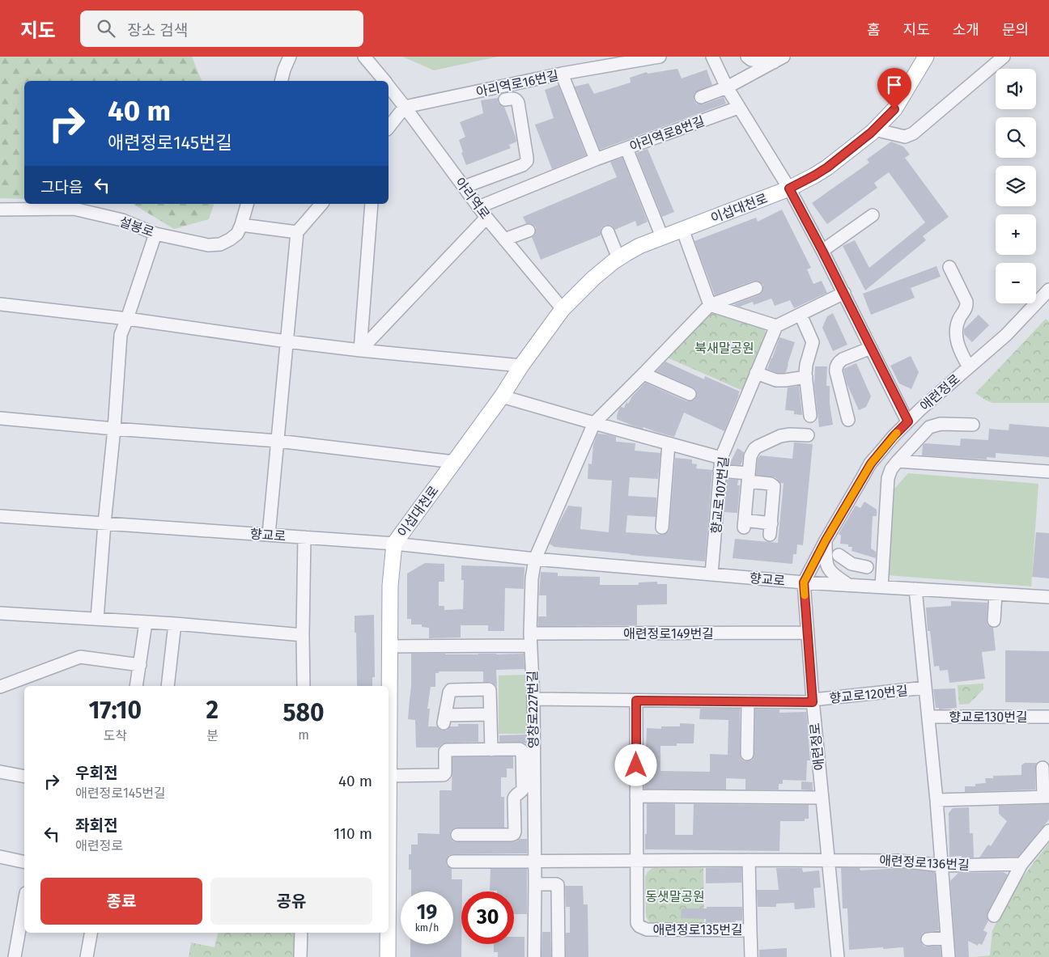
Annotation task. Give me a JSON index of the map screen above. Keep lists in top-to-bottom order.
{
  "streets": {
    "main road": ["이섭대천로"],
    "street": [
      "아리역로16번길",
      "아리역로8번길",
      "아리역로",
      "설봉로",
      "애련정로",
      "향교로107번길",
      "향교로",
      "애련정로149번길",
      "향교로120번길",
      "영창로227번길",
      "향교로130번길",
      "애련정로136번길",
      "애련정로135번길"
    ]
  },
  "crossings": [
    ["아리역로16번길", "아리역로"],
    ["아리역로8번길", "아리역로"],
    ["아리역로", "이섭대천로"],
    ["이섭대천로", "향교로"],
    ["애련정로", "향교로"],
    ["애련정로", "애련정로149번길"],
    ["애련정로", "향교로120번길"],
    ["애련정로", "애련정로136번길"],
    ["향교로107번길", "향교로"],
    ["향교로", "향교로120번길"],
    ["향교로", "영창로227번길"],
    ["애련정로149번길", "영창로227번길"],
    ["향교로120번길", "영창로227번길"],
    ["향교로120번길", "향교로130번길"],
    ["향교로120번길", "애련정로136번길"],
    ["향교로120번길", "애련정로135번길"]
  ],
  "parks": ["북새말공원", "동샛말공원"],
  "page": {
    "header": "지도",
    "search": "장소 검색",
    "nav": [
      "홈",
      "지도",
      "소개",
      "문의"
    ],
    "map_buttons": ["+", "−"],
    "turn": ["40 m", "애련정로145번길"],
    "then": "그다음",
    "eta": [
      "17:10",
      "도착",
      "2",
      "분",
      "580",
      "m"
    ],
    "list": [
      {
        "name": "우회전",
        "note": "애련정로145번길",
        "value": "40 m"
      },
      {
        "name": "좌회전",
        "note": "애련정로",
        "value": "110 m"
      }
    ],
    "buttons": ["종료", "공유"],
    "speed": "19 km/h",
    "limit": "30"
  }
}
